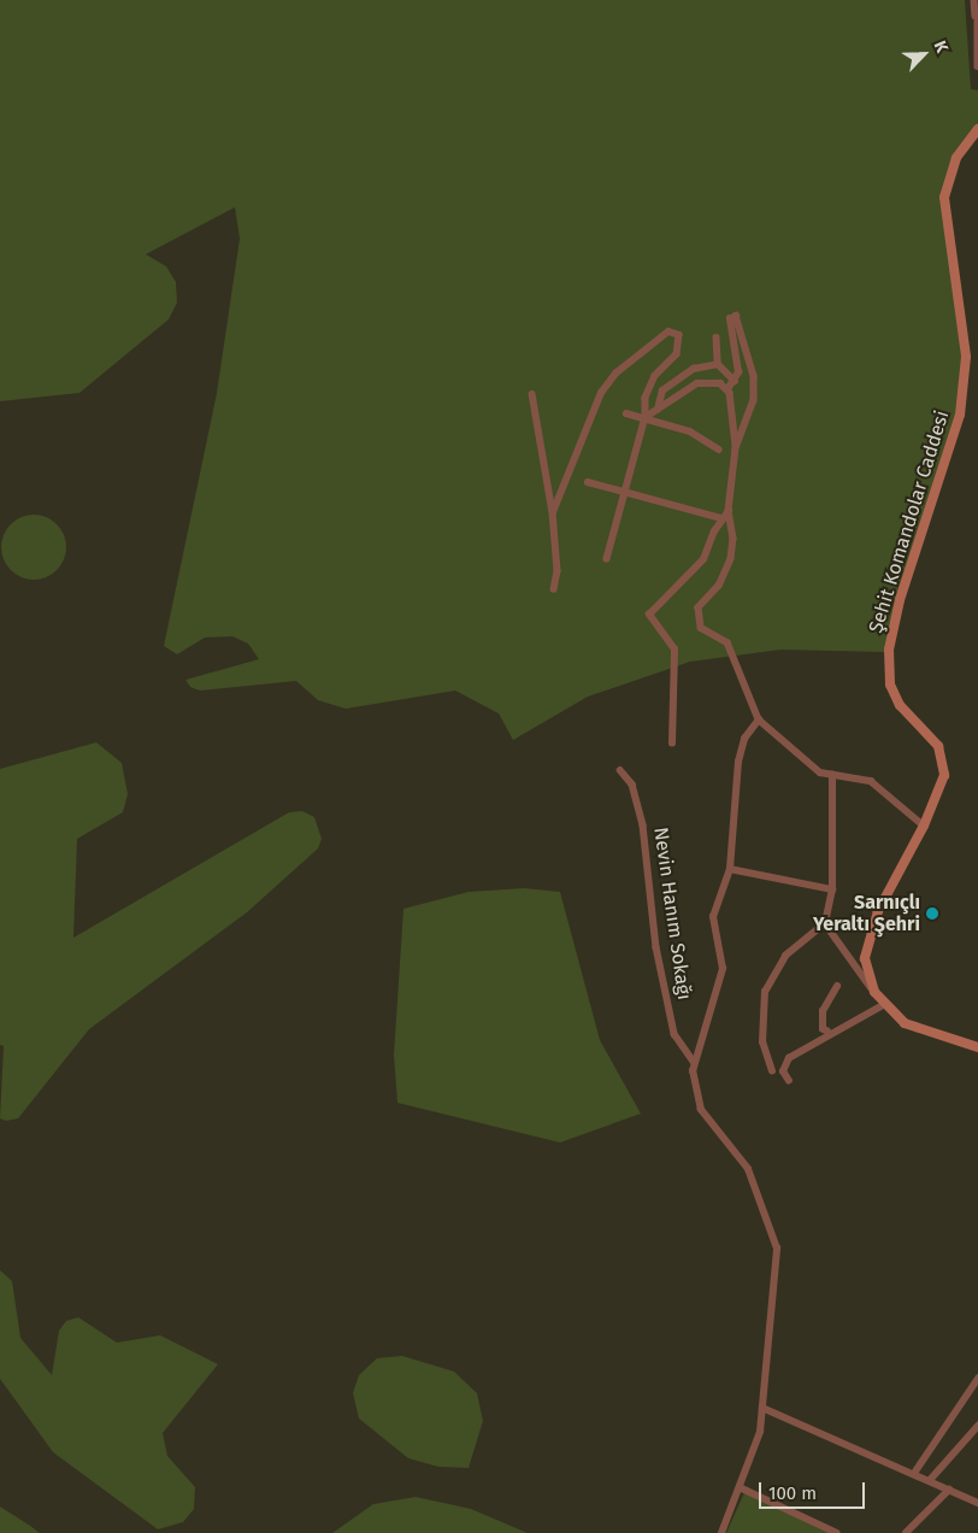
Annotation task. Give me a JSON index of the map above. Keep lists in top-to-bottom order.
{
  "streets": {
    "main road": ["Şehit Komandolar Caddesi"],
    "street": ["Nevin Hanım Sokağı"]
  },
  "places": ["Sarnıçlı Yeraltı Şehri"],
  "scale_bar": "100 m",
  "north": "top right"
}
